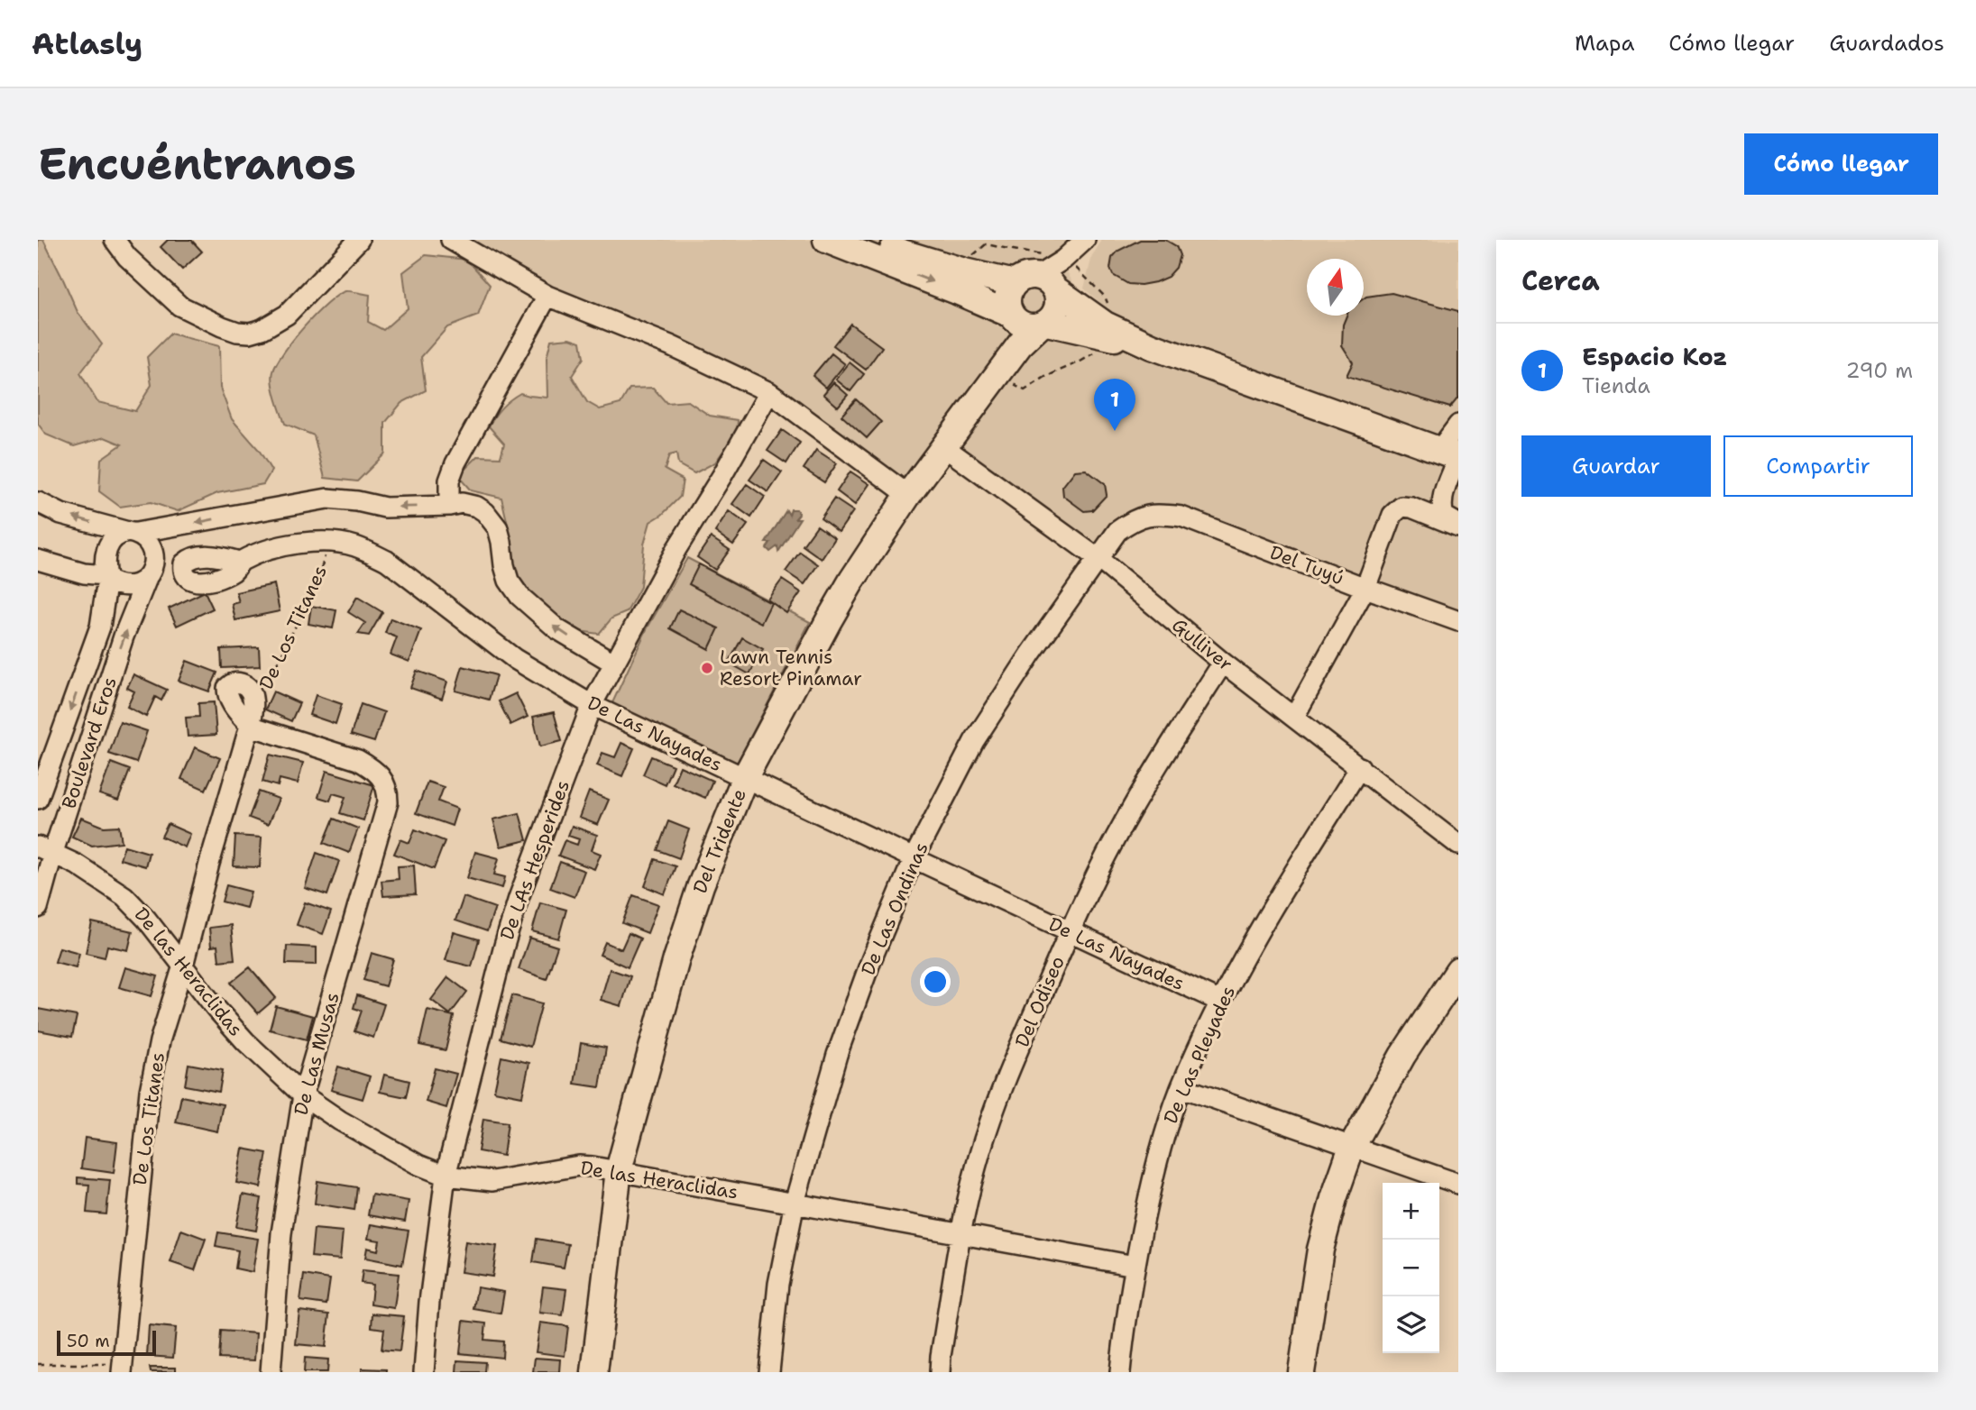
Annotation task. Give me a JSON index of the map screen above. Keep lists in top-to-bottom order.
{
  "streets": {
    "main road": ["Del Tridente"],
    "street": [
      "Del Tuyú",
      "De Los Titanes",
      "Gulliver",
      "De Las Nayades",
      "Boulevard Eros",
      "De LAs Hesperides",
      "De Las Ondinas",
      "De las Heraclidas",
      "Del Odiseo",
      "De Las Musas",
      "De Las Pleyades"
    ]
  },
  "crossings": [
    ["Del Tuyú", "De Las Ondinas"],
    ["De Los Titanes", "De Las Nayades"],
    ["De Los Titanes", "De las Heraclidas"],
    ["De Los Titanes", "De Las Musas"],
    ["Gulliver", "Del Tridente"],
    ["Gulliver", "De Las Ondinas"],
    ["Gulliver", "Del Odiseo"],
    ["Gulliver", "De Las Pleyades"],
    ["De Las Nayades", "Del Tridente"],
    ["De Las Nayades", "De LAs Hesperides"],
    ["De Las Nayades", "De Las Ondinas"],
    ["De Las Nayades", "Del Odiseo"],
    ["De Las Nayades", "De Las Pleyades"],
    ["Boulevard Eros", "De las Heraclidas"],
    ["Del Tridente", "De las Heraclidas"],
    ["De LAs Hesperides", "De las Heraclidas"],
    ["De Las Ondinas", "De las Heraclidas"],
    ["De las Heraclidas", "Del Odiseo"],
    ["De las Heraclidas", "De Las Musas"],
    ["De las Heraclidas", "De Las Pleyades"]
  ],
  "places": ["Lawn Tennis Resort Pinamar"],
  "scale_bar": "50 m",
  "north": "top",
  "page": {
    "header": "Atlasly",
    "nav": ["Mapa", "Cómo llegar", "Guardados"],
    "buttons": [
      "Cómo llegar",
      ["Guardar", "Compartir"]
    ],
    "title": "Encuéntranos",
    "heading": "Cerca",
    "list": [
      {
        "mark": "1",
        "name": "Espacio Koz",
        "note": "Tienda",
        "value": "290 m"
      }
    ],
    "pins": "1",
    "map_buttons": ["+", "−"],
    "scale": "50 m"
  }
}
